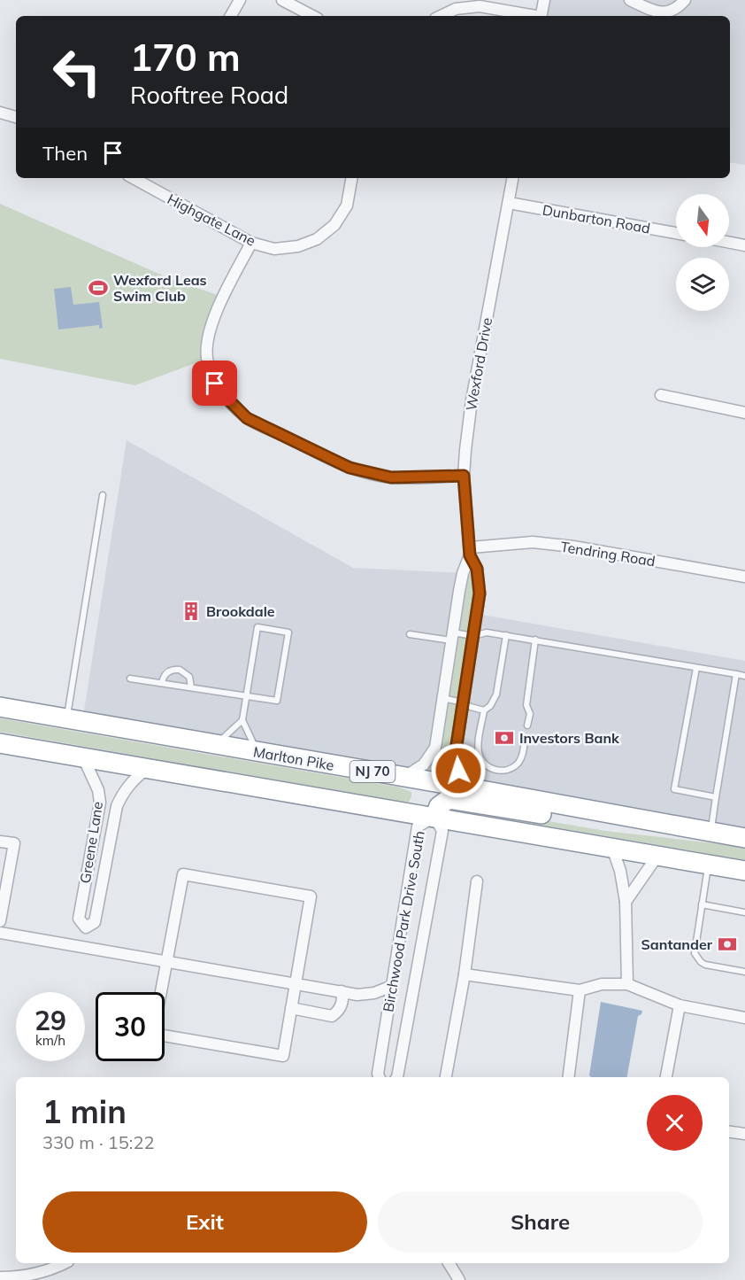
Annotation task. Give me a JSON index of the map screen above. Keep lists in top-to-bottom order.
{
  "streets": {
    "highway": ["Marlton Pike", "NJ 70"],
    "street": [
      "Dunbarton Road",
      "Highgate Lane",
      "Wexford Drive",
      "Tendring Road",
      "Greene Lane",
      "Birchwood Park Drive South"
    ]
  },
  "crossings": [
    ["Dunbarton Road", "Wexford Drive"],
    ["Wexford Drive", "Tendring Road"],
    ["Wexford Drive", "Marlton Pike"],
    ["NJ 70", "Greene Lane"],
    ["NJ 70", "Birchwood Park Drive South"]
  ],
  "places": {
    "sports": ["Wexford Leas Swim Club"],
    "building": ["Brookdale"],
    "bank": ["Investors Bank", "Santander"]
  },
  "north": "bottom",
  "page": {
    "turn": ["170 m", "Rooftree Road"],
    "then": "Then",
    "speed": "29 km/h",
    "limit": "30",
    "heading": ["1 min", "330 m · 15:22"],
    "buttons": ["Exit", "Share"]
  }
}
